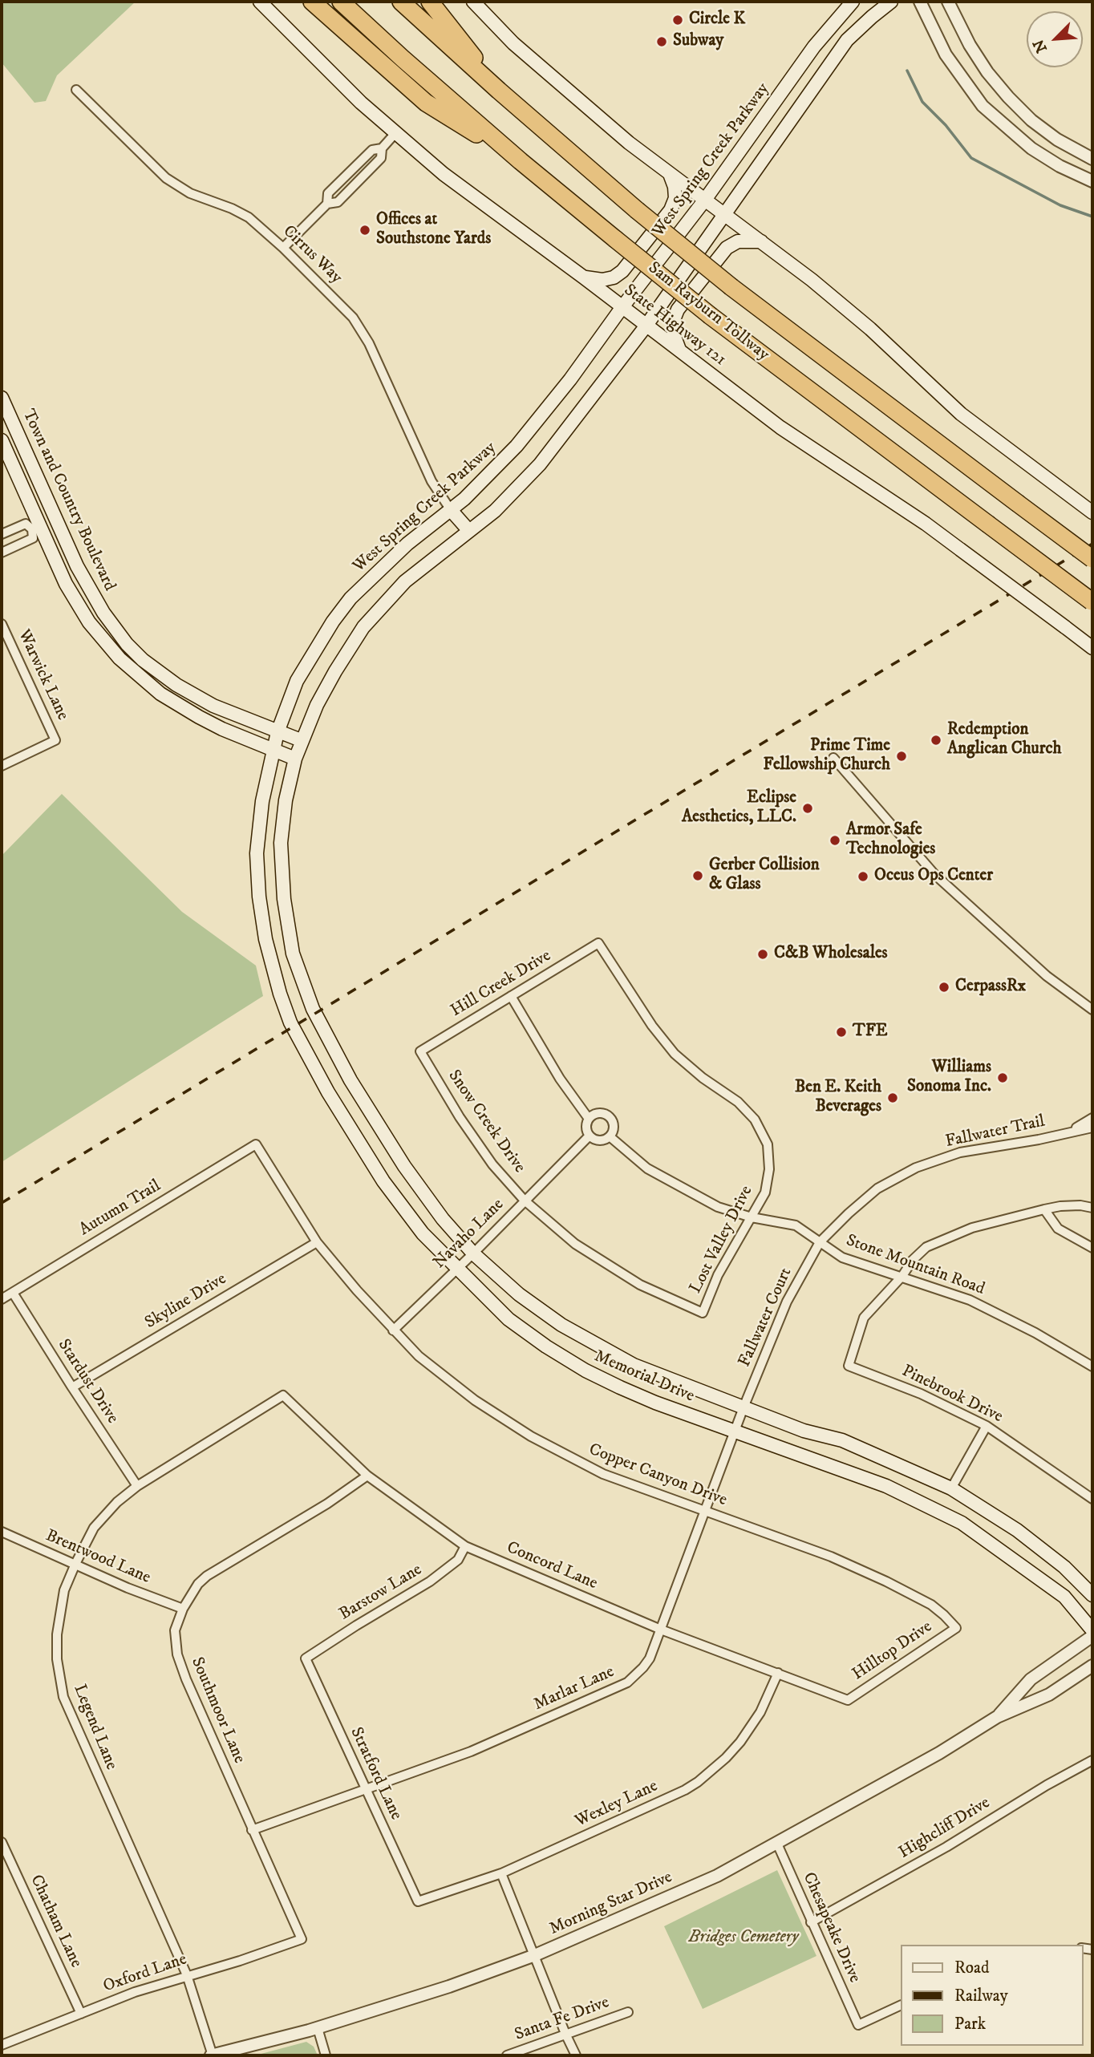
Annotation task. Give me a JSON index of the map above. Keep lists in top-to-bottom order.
{
  "streets": {
    "highway": ["Sam Rayburn Tollway"],
    "main road": [
      "West Spring Creek Parkway",
      "State Highway 121",
      "Town and Country Boulevard",
      "Memorial Drive"
    ],
    "street": [
      "Cirrus Way",
      "Warwick Lane",
      "Hill Creek Drive",
      "Snow Creek Drive",
      "Fallwater Trail",
      "Autumn Trail",
      "Navaho Lane",
      "Lost Valley Drive",
      "Stone Mountain Road",
      "Skyline Drive",
      "Fallwater Court",
      "Stardust Drive",
      "Pinebrook Drive",
      "Copper Canyon Drive",
      "Brentwood Lane",
      "Concord Lane",
      "Barstow Lane",
      "Hilltop Drive",
      "Marlar Lane",
      "Southmoor Lane",
      "Legend Lane",
      "Stratford Lane",
      "Wexley Lane",
      "Highcliff Drive",
      "Morning Star Drive",
      "Chatham Lane",
      "Chesapeake Drive",
      "Oxford Lane",
      "Santa Fe Drive"
    ]
  },
  "crossings": [
    ["West Spring Creek Parkway", "Cirrus Way"],
    ["West Spring Creek Parkway", "State Highway 121"],
    ["West Spring Creek Parkway", "Town and Country Boulevard"],
    ["West Spring Creek Parkway", "Memorial Drive"],
    ["Town and Country Boulevard", "Memorial Drive"],
    ["Hill Creek Drive", "Snow Creek Drive"],
    ["Hill Creek Drive", "Lost Valley Drive"],
    ["Snow Creek Drive", "Navaho Lane"],
    ["Snow Creek Drive", "Lost Valley Drive"],
    ["Fallwater Trail", "Stone Mountain Road"],
    ["Fallwater Trail", "Fallwater Court"],
    ["Autumn Trail", "Stardust Drive"],
    ["Autumn Trail", "Copper Canyon Drive"],
    ["Navaho Lane", "Stone Mountain Road"],
    ["Navaho Lane", "Memorial Drive"],
    ["Navaho Lane", "Copper Canyon Drive"],
    ["Lost Valley Drive", "Stone Mountain Road"],
    ["Stone Mountain Road", "Fallwater Court"],
    ["Stone Mountain Road", "Pinebrook Drive"],
    ["Skyline Drive", "Stardust Drive"],
    ["Skyline Drive", "Copper Canyon Drive"],
    ["Fallwater Court", "Memorial Drive"],
    ["Fallwater Court", "Marlar Lane"],
    ["Memorial Drive", "Marlar Lane"],
    ["Stardust Drive", "Legend Lane"],
    ["Copper Canyon Drive", "Hilltop Drive"],
    ["Copper Canyon Drive", "Marlar Lane"],
    ["Brentwood Lane", "Southmoor Lane"],
    ["Brentwood Lane", "Legend Lane"],
    ["Concord Lane", "Barstow Lane"],
    ["Concord Lane", "Hilltop Drive"],
    ["Concord Lane", "Marlar Lane"],
    ["Concord Lane", "Southmoor Lane"],
    ["Concord Lane", "Legend Lane"],
    ["Concord Lane", "Wexley Lane"],
    ["Barstow Lane", "Stratford Lane"],
    ["Marlar Lane", "Southmoor Lane"],
    ["Marlar Lane", "Stratford Lane"],
    ["Southmoor Lane", "Oxford Lane"],
    ["Legend Lane", "Morning Star Drive"],
    ["Legend Lane", "Oxford Lane"],
    ["Stratford Lane", "Wexley Lane"],
    ["Highcliff Drive", "Chesapeake Drive"],
    ["Morning Star Drive", "Chesapeake Drive"],
    ["Chatham Lane", "Oxford Lane"]
  ],
  "parks": ["Bridges Cemetery"],
  "places": [
    "Circle K",
    "Subway",
    "Offices at Southstone Yards",
    "Redemption Anglican Church",
    "Prime Time Fellowship Church",
    "Eclipse Aesthetics, LLC.",
    "Armor Safe Technologies",
    "Gerber Collision & Glass",
    "Oceus Ops Center",
    "C&B Wholesales",
    "CerpassRx",
    "TFE",
    "Williams Sonoma Inc.",
    "Ben E. Keith Beverages"
  ],
  "legend": ["Road", "Railway", "Park"],
  "north": "bottom left"
}
